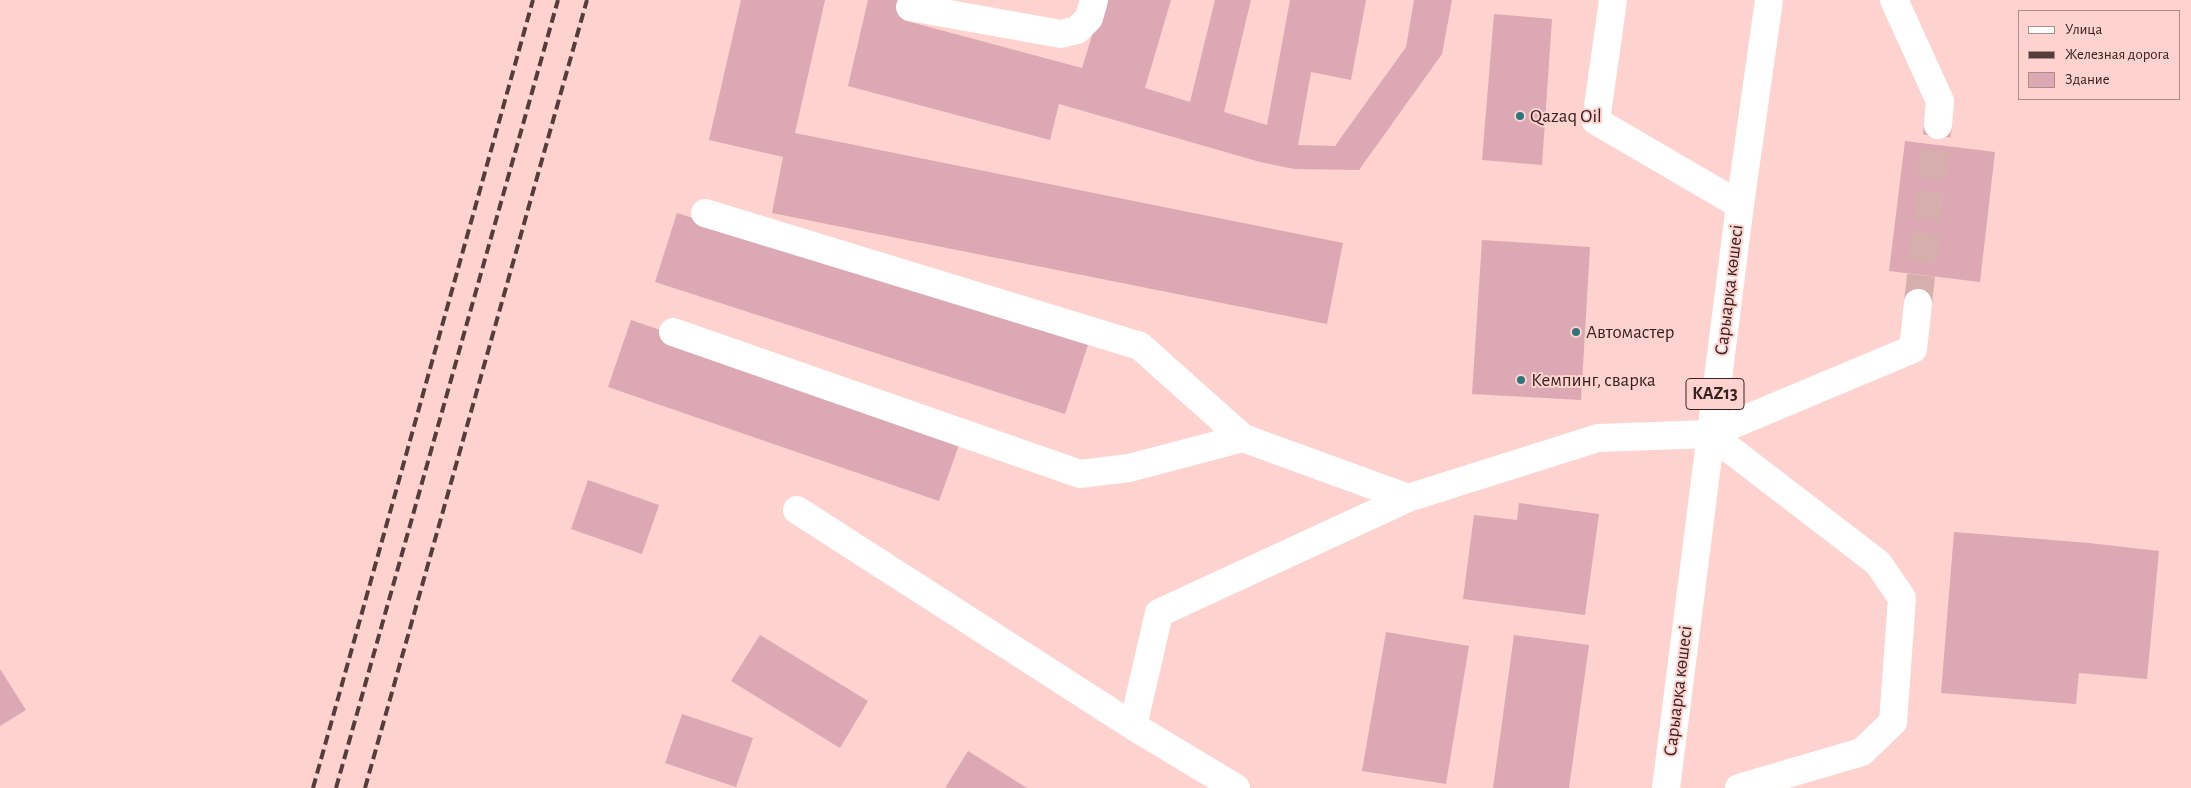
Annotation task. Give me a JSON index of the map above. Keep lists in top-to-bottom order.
{
  "streets": {
    "main road": ["Сарыарқа көшесі", "KAZ13"]
  },
  "places": ["Qazaq Oil", "Автомастер", "Кемпинг, сварка"],
  "legend": ["Улица", "Железная дорога", "Здание"]
}
